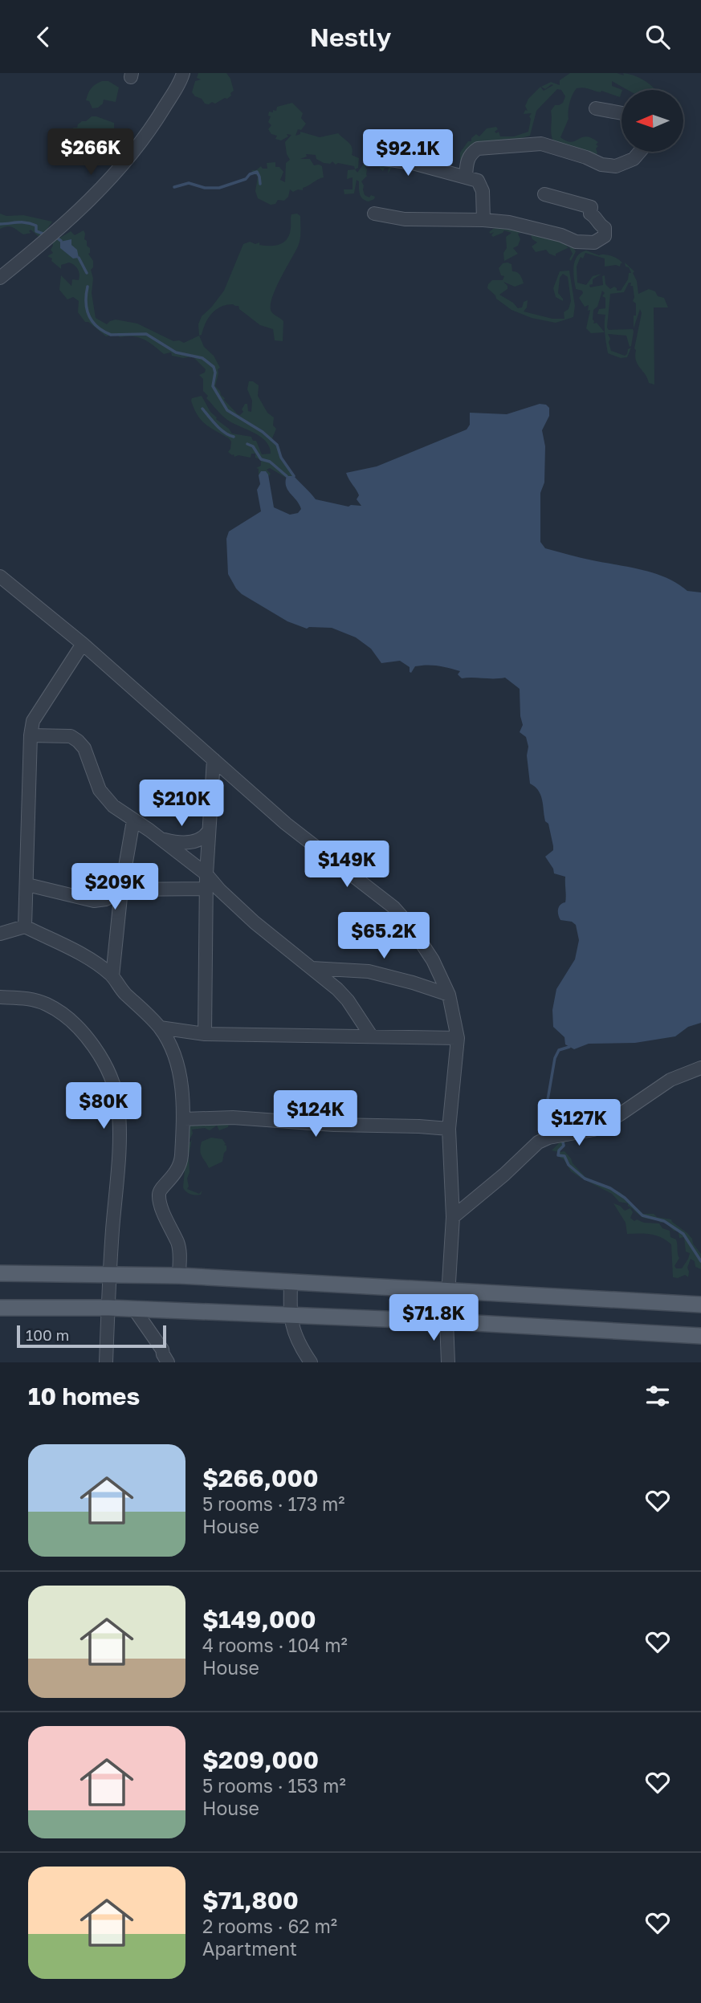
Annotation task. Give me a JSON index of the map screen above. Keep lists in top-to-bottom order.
{
  "scale_bar": "100 m",
  "north": "left",
  "page": {
    "header": "Nestly",
    "price": [
      "$266K",
      "$92.1K",
      "$210K",
      "$149K",
      "$209K",
      "$65.2K",
      "$80K",
      "$124K",
      "$127K",
      "$71.8K"
    ],
    "scale": "100 m",
    "heading": "10 homes",
    "list": [
      {
        "name": "$266,000",
        "note": "5 rooms · 173 m² · House"
      },
      {
        "name": "$149,000",
        "note": "4 rooms · 104 m² · House"
      },
      {
        "name": "$209,000",
        "note": "5 rooms · 153 m² · House"
      },
      {
        "name": "$71,800",
        "note": "2 rooms · 62 m² · Apartment"
      }
    ]
  }
}
